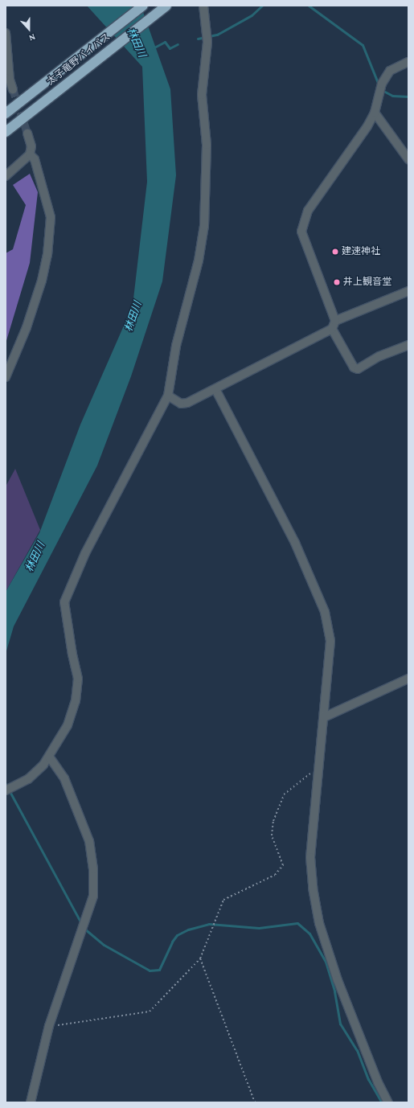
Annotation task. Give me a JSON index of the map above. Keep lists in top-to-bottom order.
{
  "streets": {
    "highway": ["太子竜野バイパス"]
  },
  "water": ["林田川"],
  "places": ["建速神社", "井上観音堂"],
  "north": "bottom"
}
